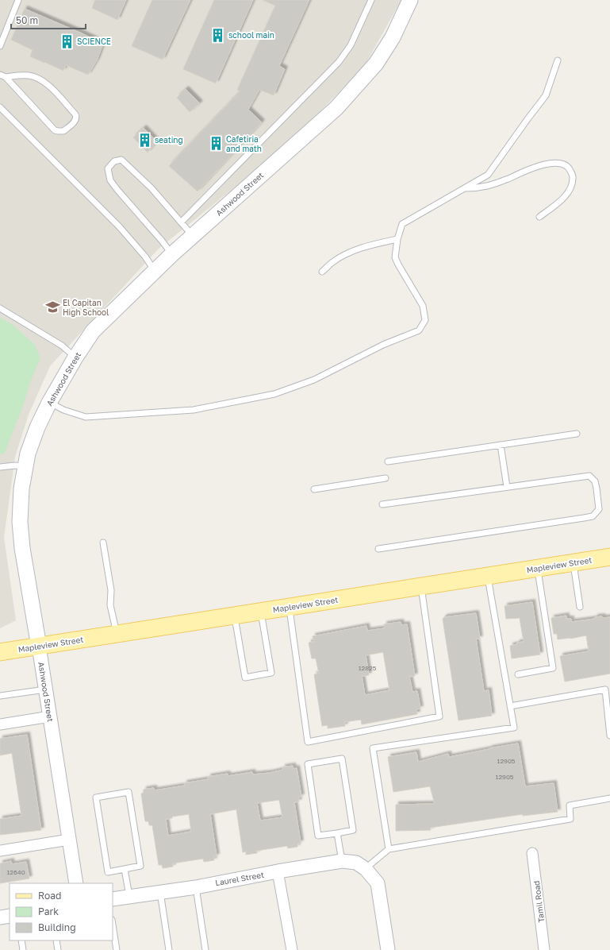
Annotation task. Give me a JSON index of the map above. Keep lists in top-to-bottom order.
{
  "streets": {
    "main road": ["Ashwood Street", "Mapleview Street"],
    "street": ["Laurel Street", "Tamil Road"]
  },
  "crossings": [
    ["Ashwood Street", "Mapleview Street"]
  ],
  "places": {
    "building": [
      "school main",
      "SCIENCE",
      "seating",
      "Cafetiria and math"
    ],
    "school or university": ["El Capitan High School"]
  },
  "house_numbers": [
    "12825",
    "12905",
    "12905",
    "12640"
  ],
  "legend": ["Road", "Park", "Building"],
  "scale_bar": "50 m"
}
